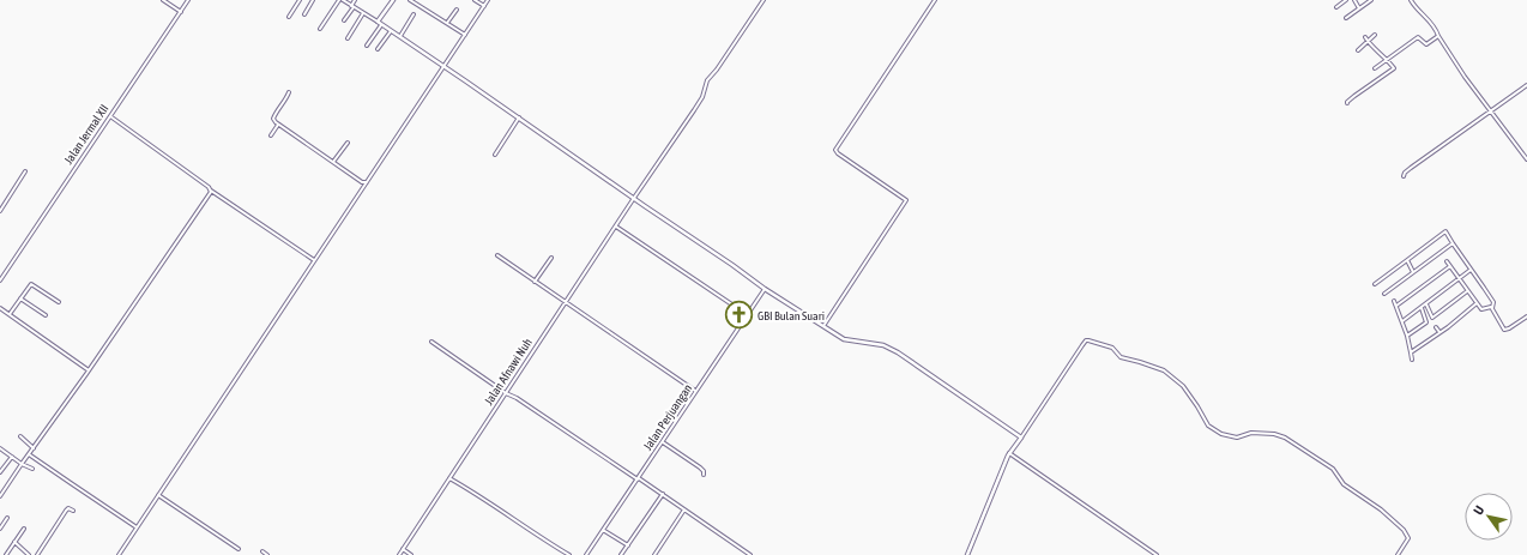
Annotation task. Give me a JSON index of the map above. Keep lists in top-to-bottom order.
{
  "streets": {
    "street": ["Jalan Jermal XII", "Jalan Afnawi Nuh", "Jalan Perjuangan"]
  },
  "places": {
    "church": ["GBI Bulan Suari"]
  },
  "north": "top left"
}
